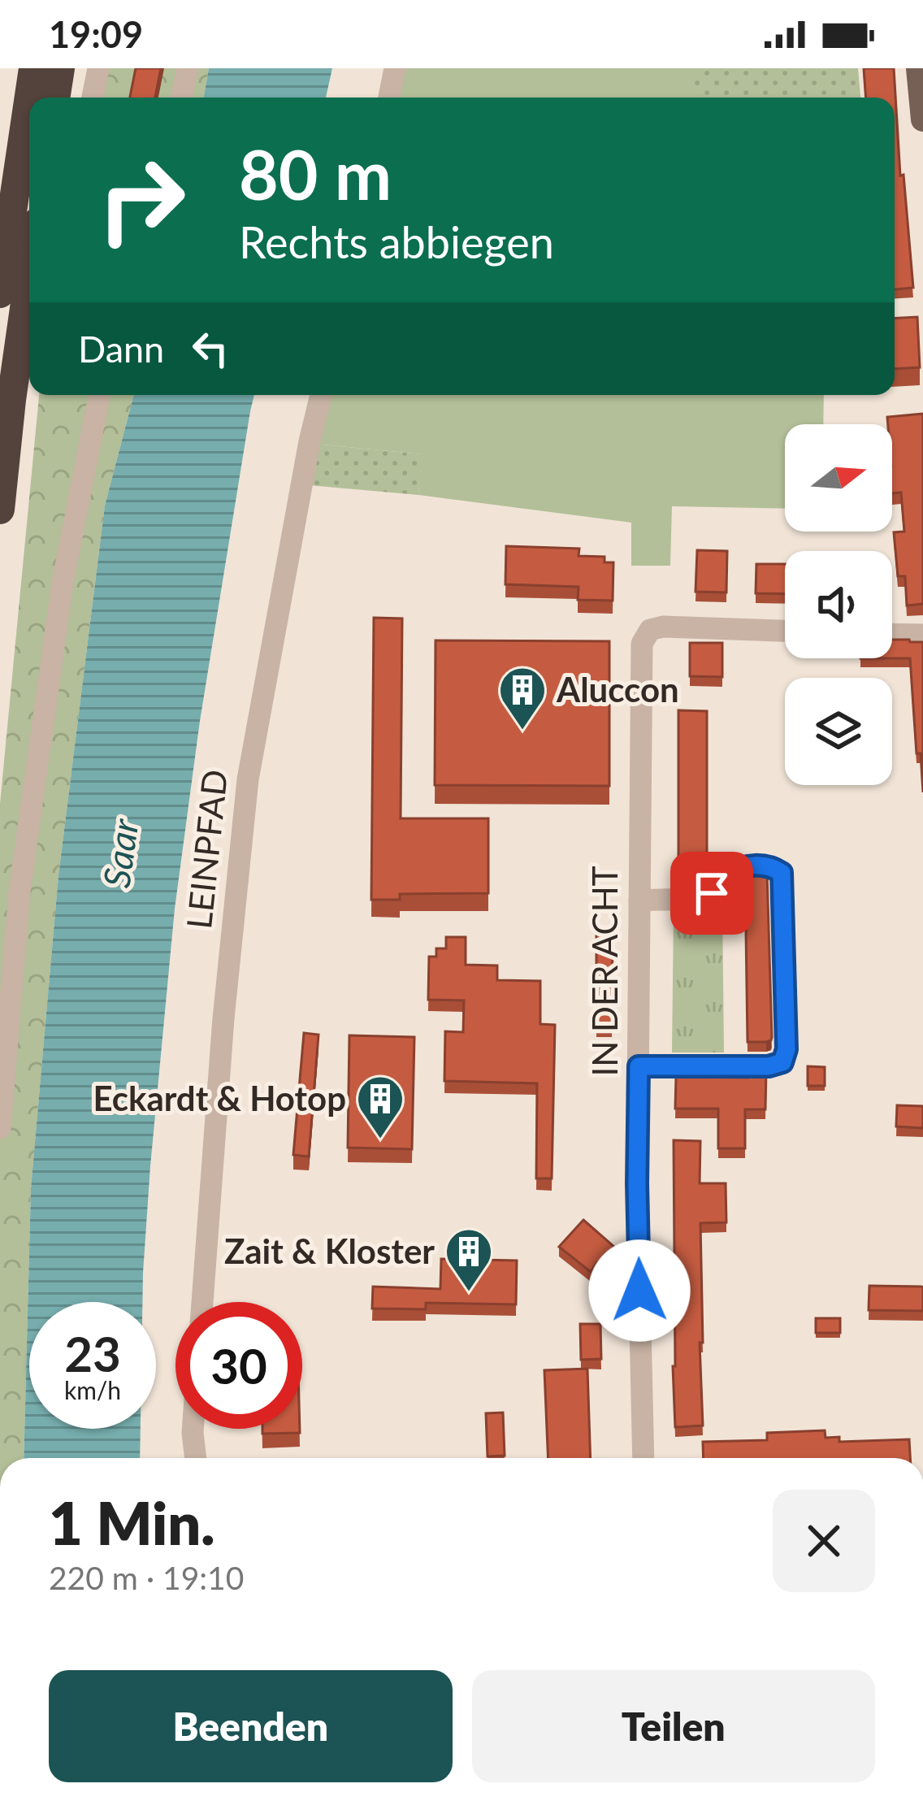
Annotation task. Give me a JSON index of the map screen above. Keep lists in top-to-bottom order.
{
  "streets": {
    "street": ["LEINPFAD", "IN DER ACHT"]
  },
  "water": ["Saar"],
  "places": {
    "building": ["Aluccon", "Eckardt & Hotop", "Zait & Kloster"]
  },
  "north": "right",
  "page": {
    "status": "19:09",
    "turn": ["80 m", "Rechts abbiegen"],
    "then": "Dann",
    "speed": "23 km/h",
    "limit": "30",
    "heading": ["1 Min.", "220 m · 19:10"],
    "buttons": ["Beenden", "Teilen"]
  }
}
